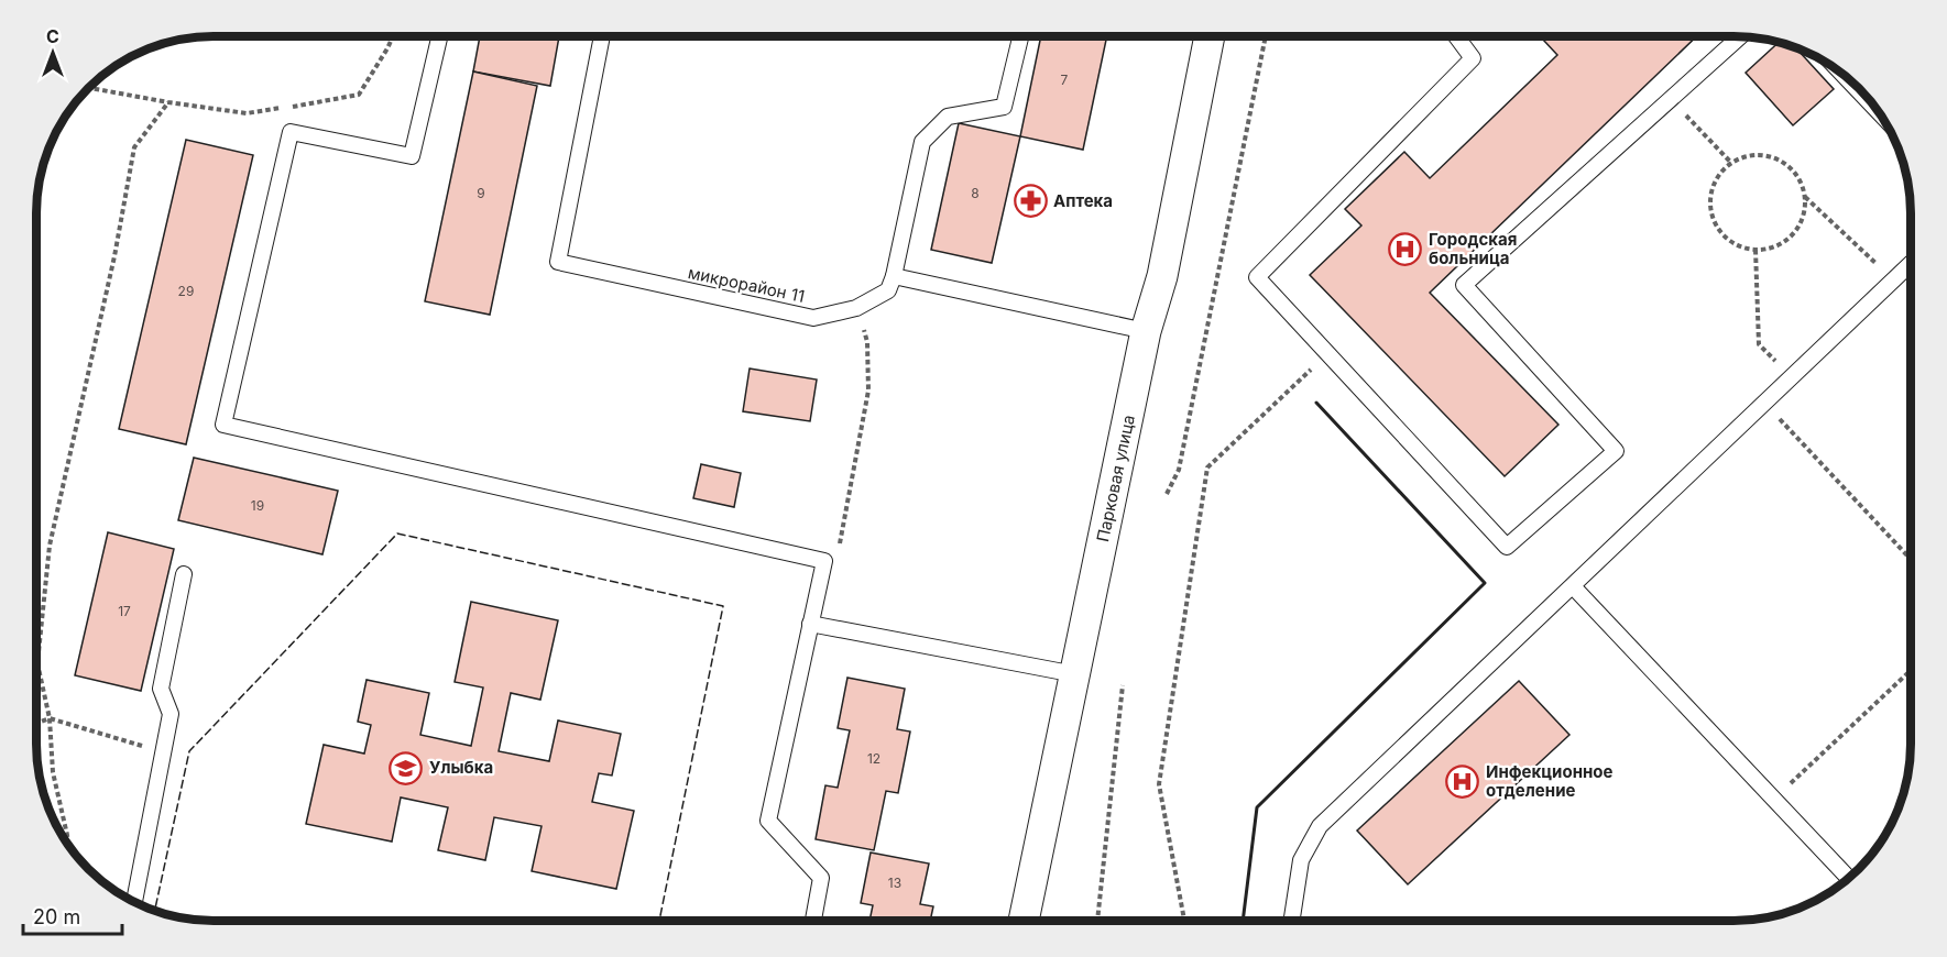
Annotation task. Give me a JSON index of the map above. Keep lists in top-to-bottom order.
{
  "streets": {
    "street": ["Парковая улица"],
    "lane": ["микрорайон 11"]
  },
  "places": {
    "pharmacy": ["Аптека"],
    "hospital": ["Городская больница", "Инфекционное отделение"],
    "school or university": ["Улыбка"]
  },
  "house_numbers": [
    "7",
    "9",
    "8",
    "29",
    "19",
    "17",
    "12",
    "13"
  ],
  "scale_bar": "20 m",
  "north": "top"
}
